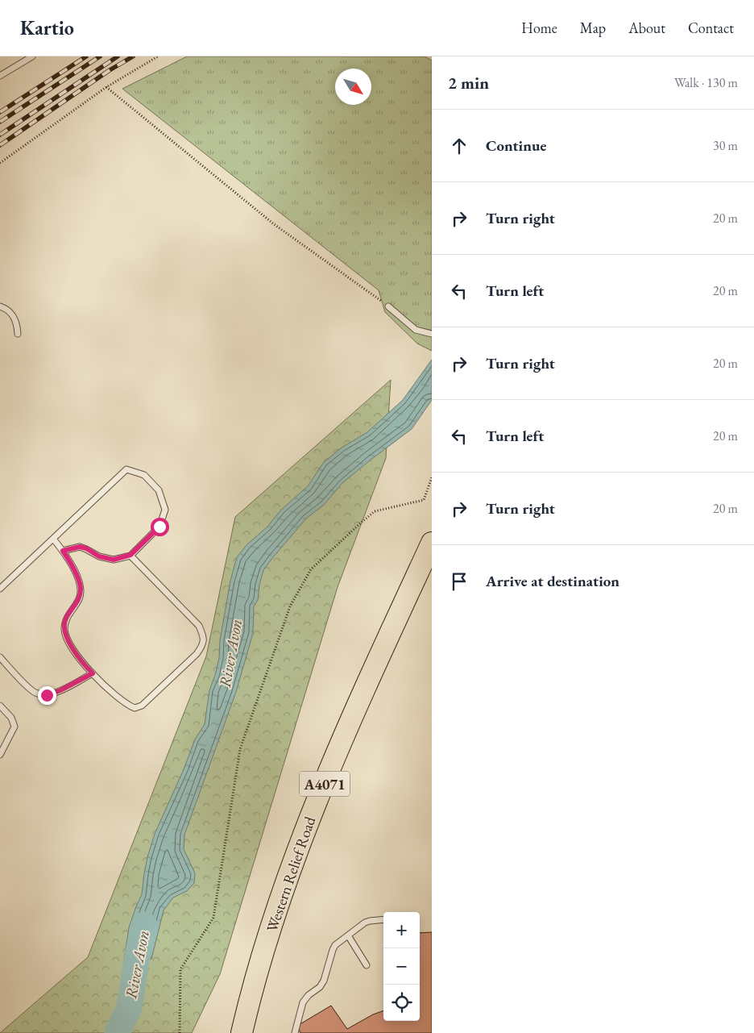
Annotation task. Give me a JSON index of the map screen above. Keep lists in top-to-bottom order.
{
  "streets": {
    "highway": ["A4071", "Western Relief Road"]
  },
  "water": ["River Avon"],
  "north": "bottom right",
  "page": {
    "header": "Kartio",
    "nav": [
      "Home",
      "Map",
      "About",
      "Contact"
    ],
    "heading": ["2 min", "Walk · 130 m"],
    "list": [
      ["Continue", "30 m"],
      ["Turn right", "20 m"],
      ["Turn left", "20 m"],
      ["Turn right", "20 m"],
      ["Turn left", "20 m"],
      ["Turn right", "20 m"],
      "Arrive at destination"
    ],
    "map_buttons": ["+", "−"]
  }
}
